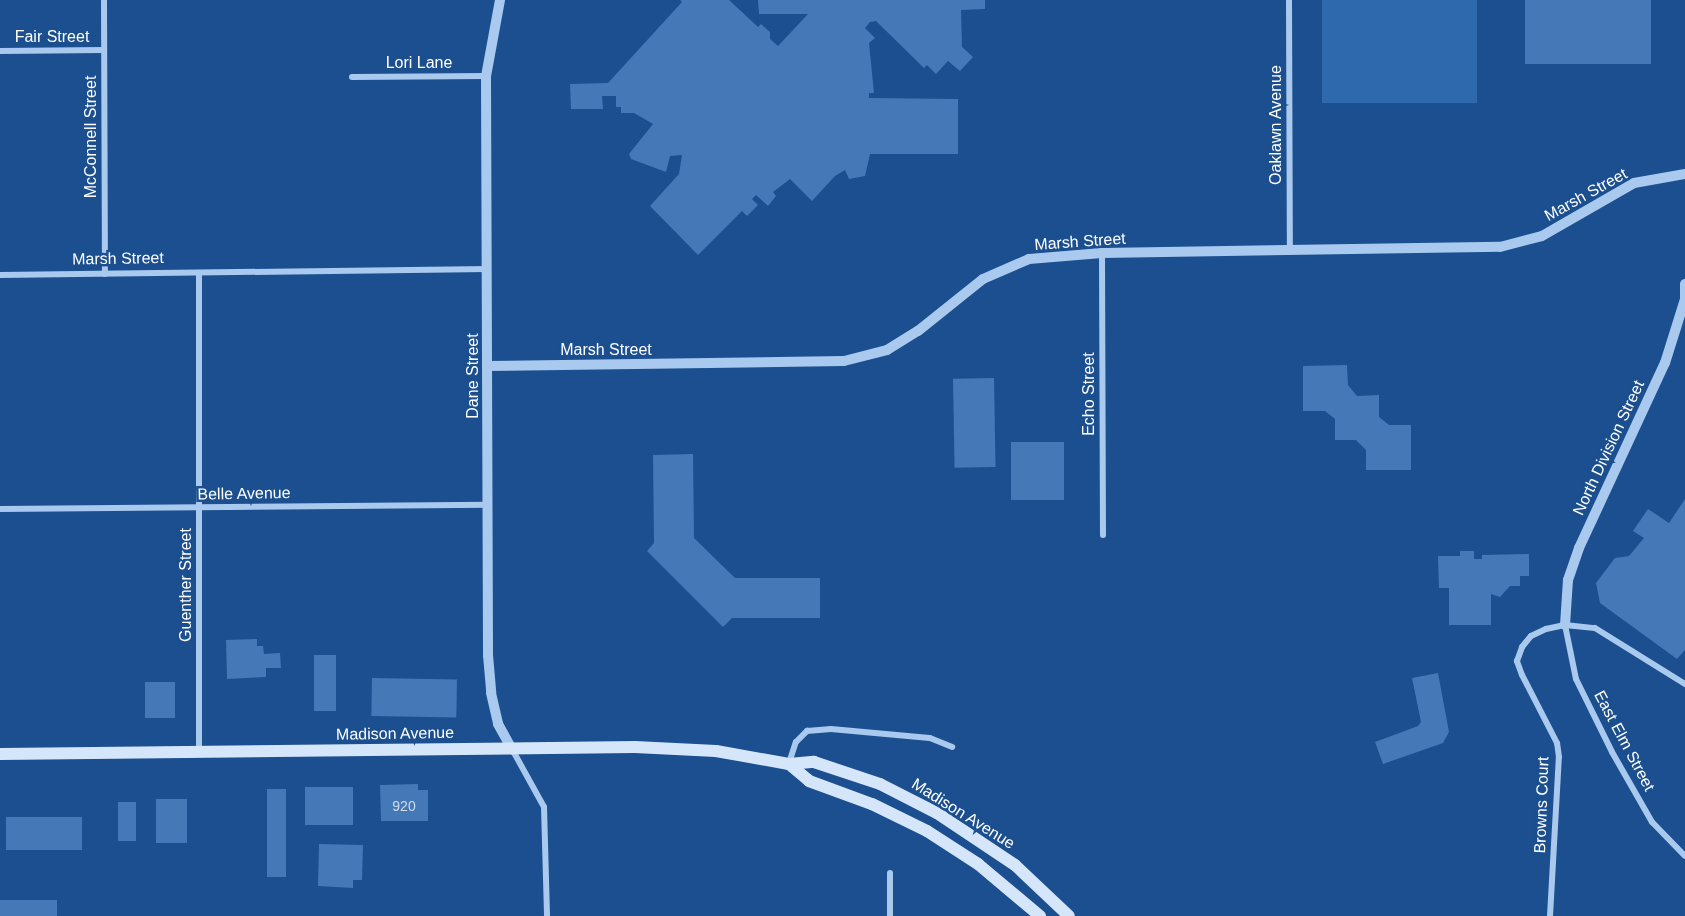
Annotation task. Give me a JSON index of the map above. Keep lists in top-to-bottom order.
{
  "streets": {
    "main road": ["Madison Avenue"],
    "street": [
      "Fair Street",
      "Lori Lane",
      "Oaklawn Avenue",
      "McConnell Street",
      "Marsh Street",
      "Dane Street",
      "Echo Street",
      "North Division Street",
      "Belle Avenue",
      "Guenther Street",
      "East Elm Street",
      "Browns Court"
    ]
  },
  "crossings": [
    ["Fair Street", "McConnell Street"],
    ["Lori Lane", "Dane Street"],
    ["Oaklawn Avenue", "Marsh Street"],
    ["McConnell Street", "Marsh Street"],
    ["Marsh Street", "Dane Street"],
    ["Marsh Street", "Echo Street"],
    ["Marsh Street", "Guenther Street"],
    ["Dane Street", "Belle Avenue"],
    ["Dane Street", "Madison Avenue"],
    ["North Division Street", "East Elm Street"],
    ["North Division Street", "Browns Court"],
    ["Belle Avenue", "Guenther Street"],
    ["Guenther Street", "Madison Avenue"],
    ["East Elm Street", "Browns Court"]
  ],
  "house_numbers": ["920"]
}
